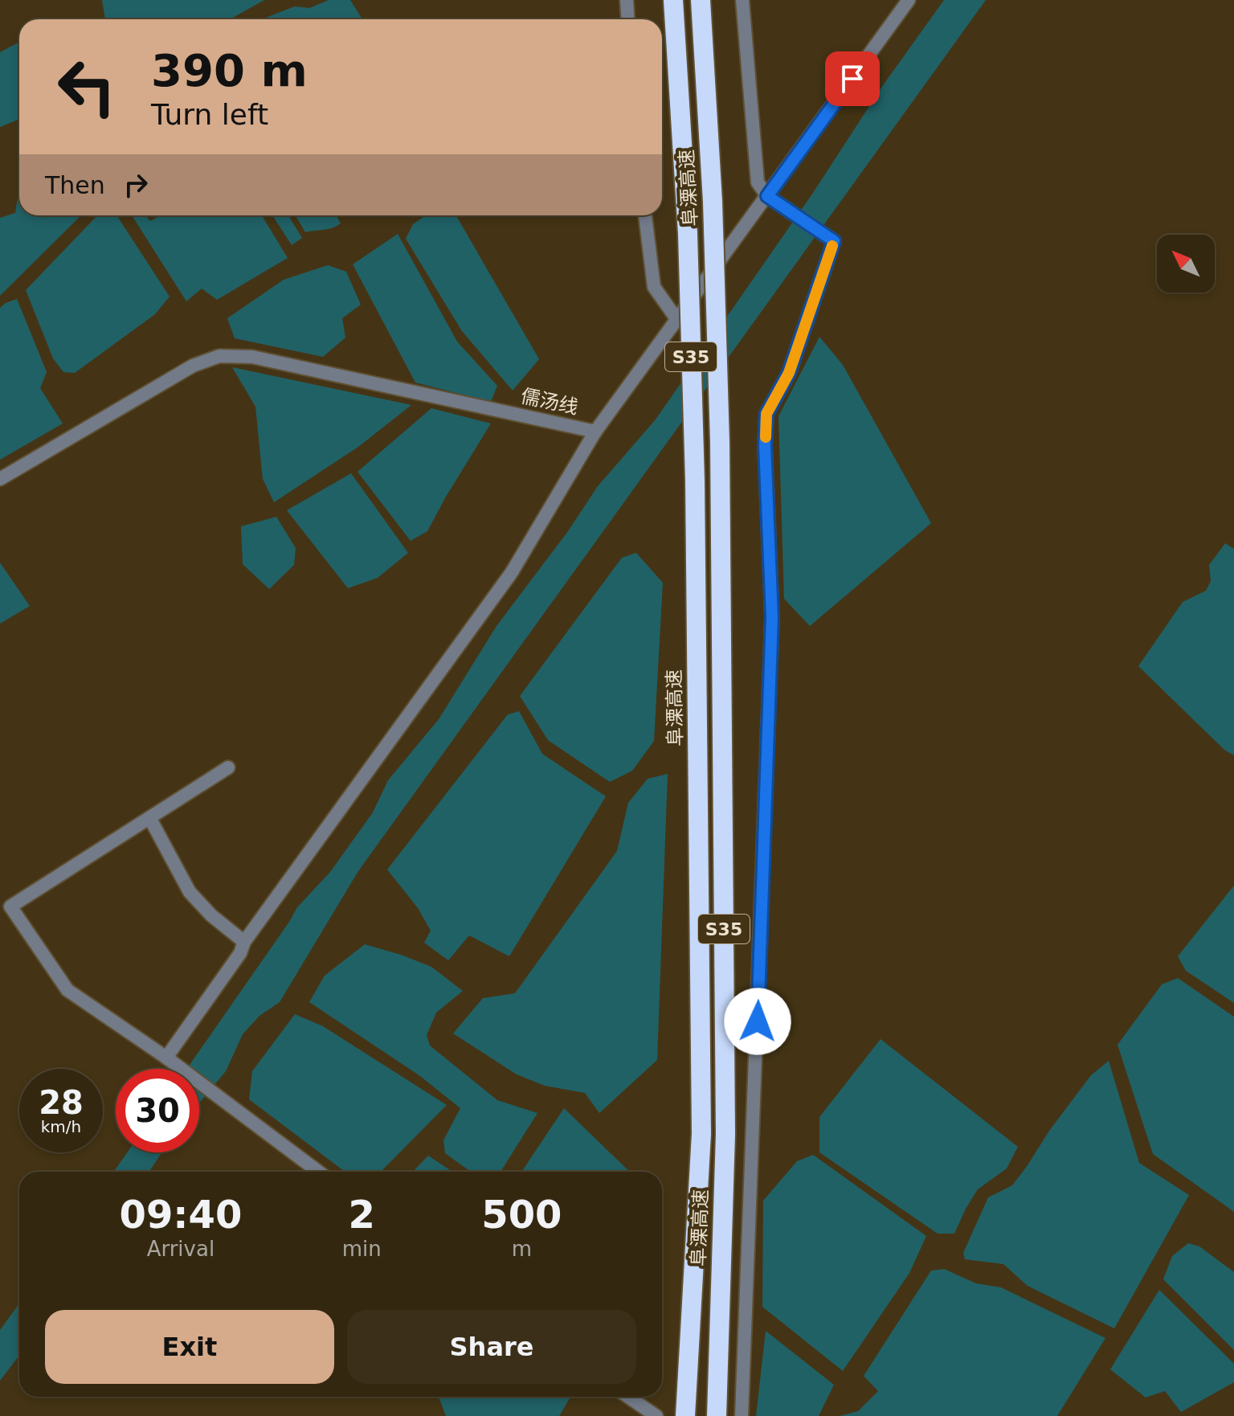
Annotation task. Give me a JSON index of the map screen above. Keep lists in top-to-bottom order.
{
  "streets": {
    "highway": ["阜溧高速", "S35"],
    "street": ["儒汤线"]
  },
  "north": "top left",
  "page": {
    "turn": ["390 m", "Turn left"],
    "then": "Then",
    "speed": "28 km/h",
    "limit": "30",
    "eta": [
      "09:40",
      "Arrival",
      "2",
      "min",
      "500",
      "m"
    ],
    "buttons": ["Exit", "Share"]
  }
}
